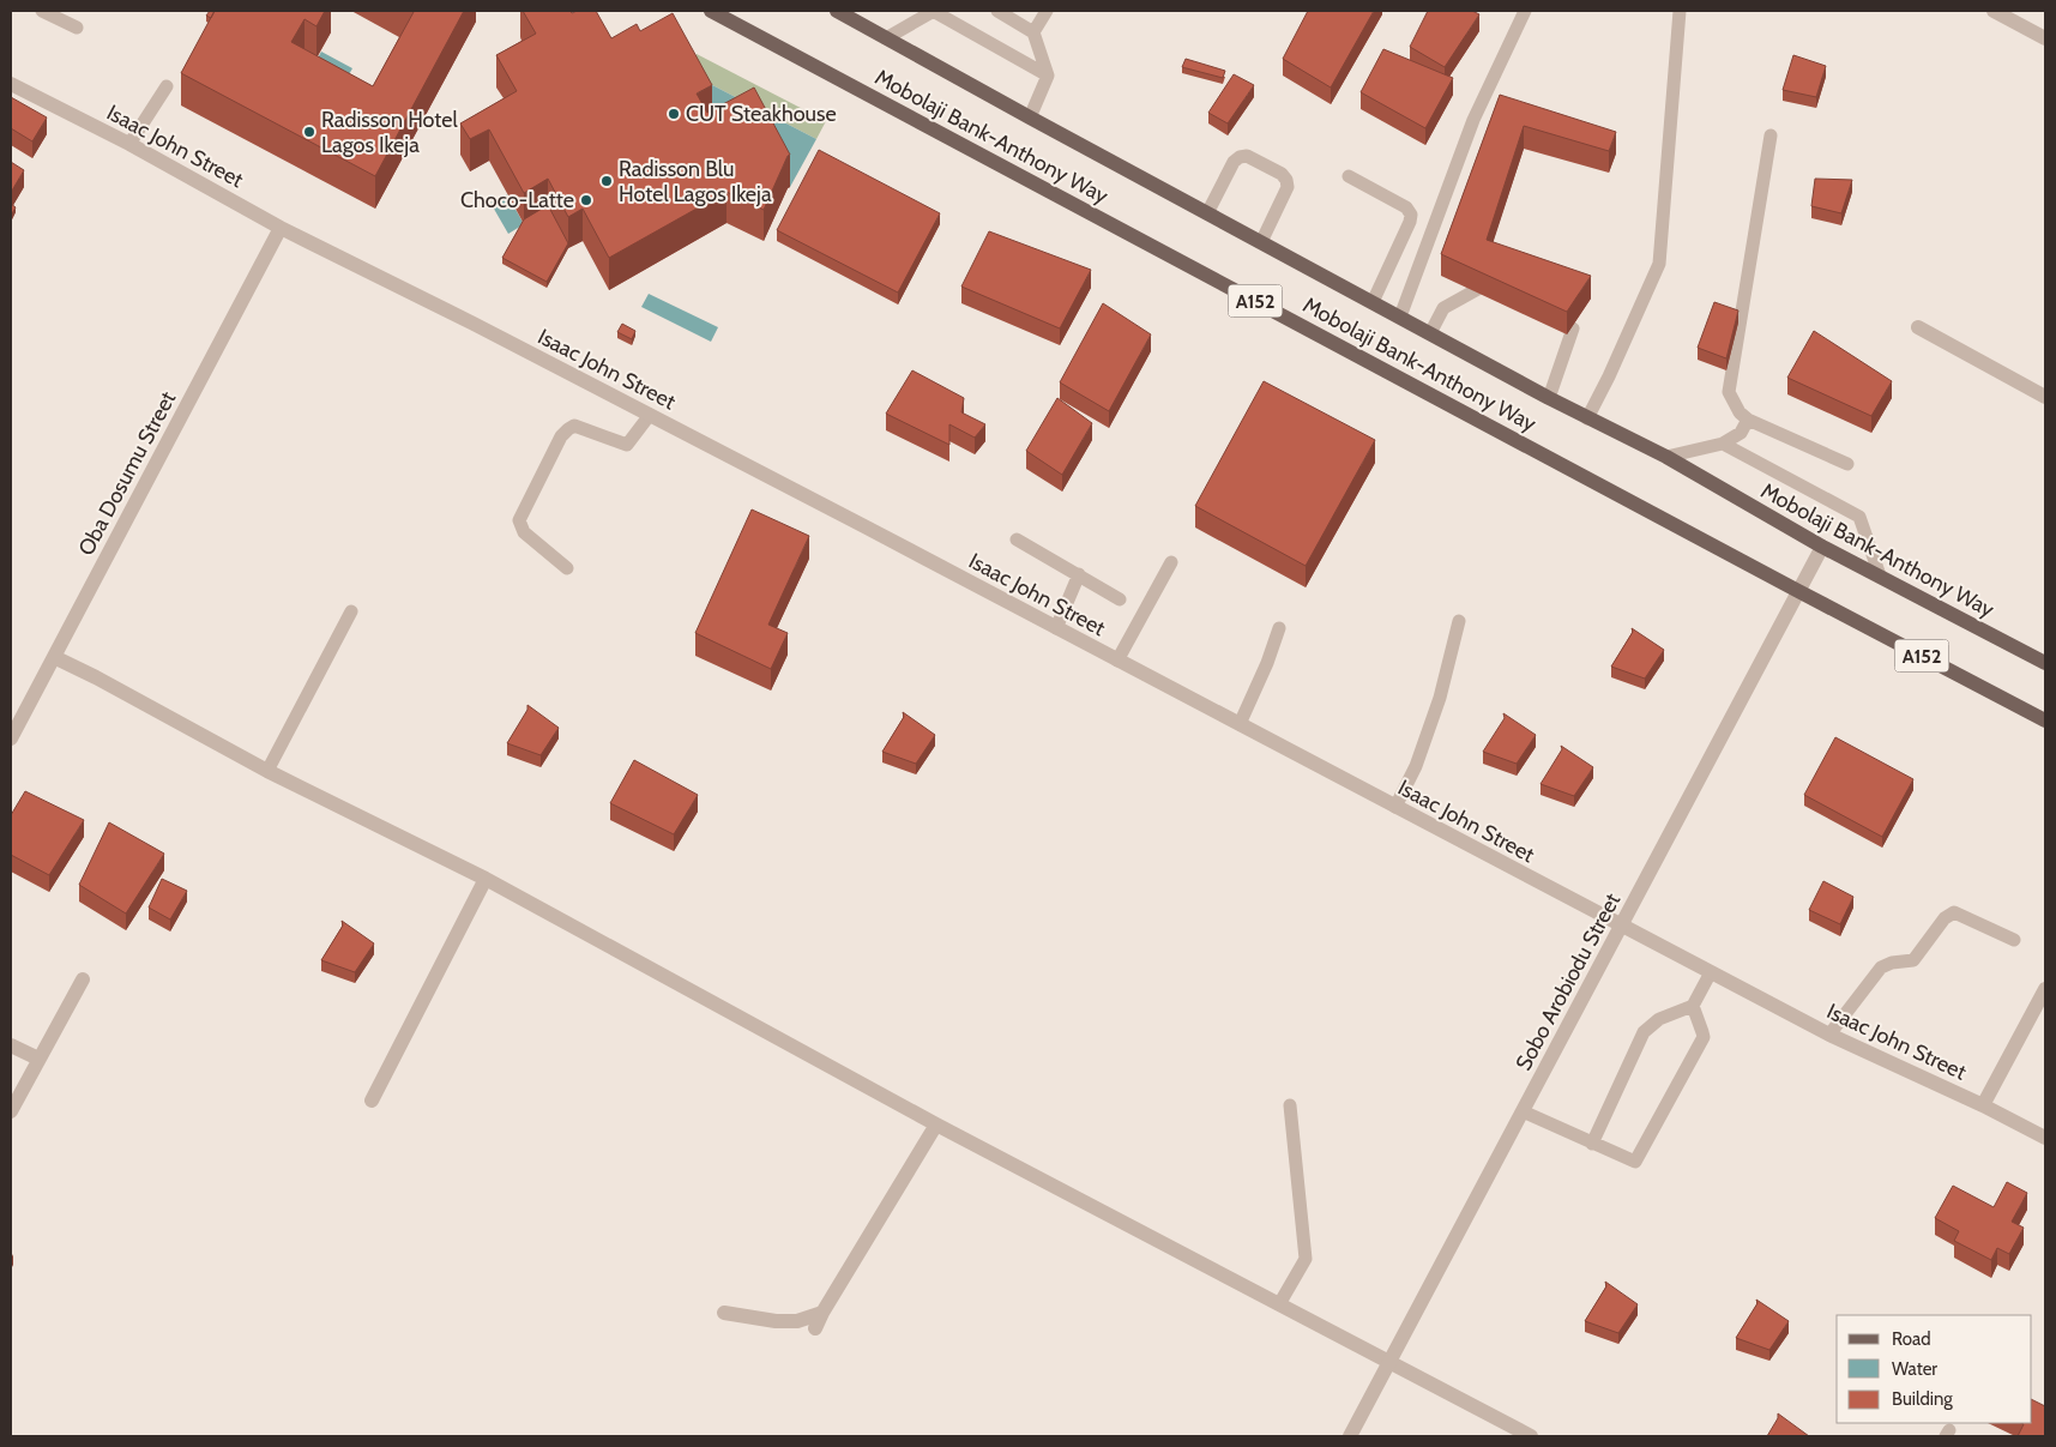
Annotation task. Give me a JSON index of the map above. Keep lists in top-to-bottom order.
{
  "streets": {
    "main road": ["Mobolaji Bank-Anthony Way", "A152"],
    "street": ["Isaac John Street", "Oba Dosumu Street", "Sobo Arobiodu Street"]
  },
  "crossings": [
    ["Mobolaji Bank-Anthony Way", "Sobo Arobiodu Street"],
    ["Isaac John Street", "Oba Dosumu Street"],
    ["Isaac John Street", "Sobo Arobiodu Street"]
  ],
  "places": [
    "CUT Steakhouse",
    "Radisson Hotel Lagos Ikeja",
    "Radisson Blu Hotel Lagos Ikeja",
    "Choco-Latte"
  ],
  "legend": ["Road", "Water", "Building"]
}
